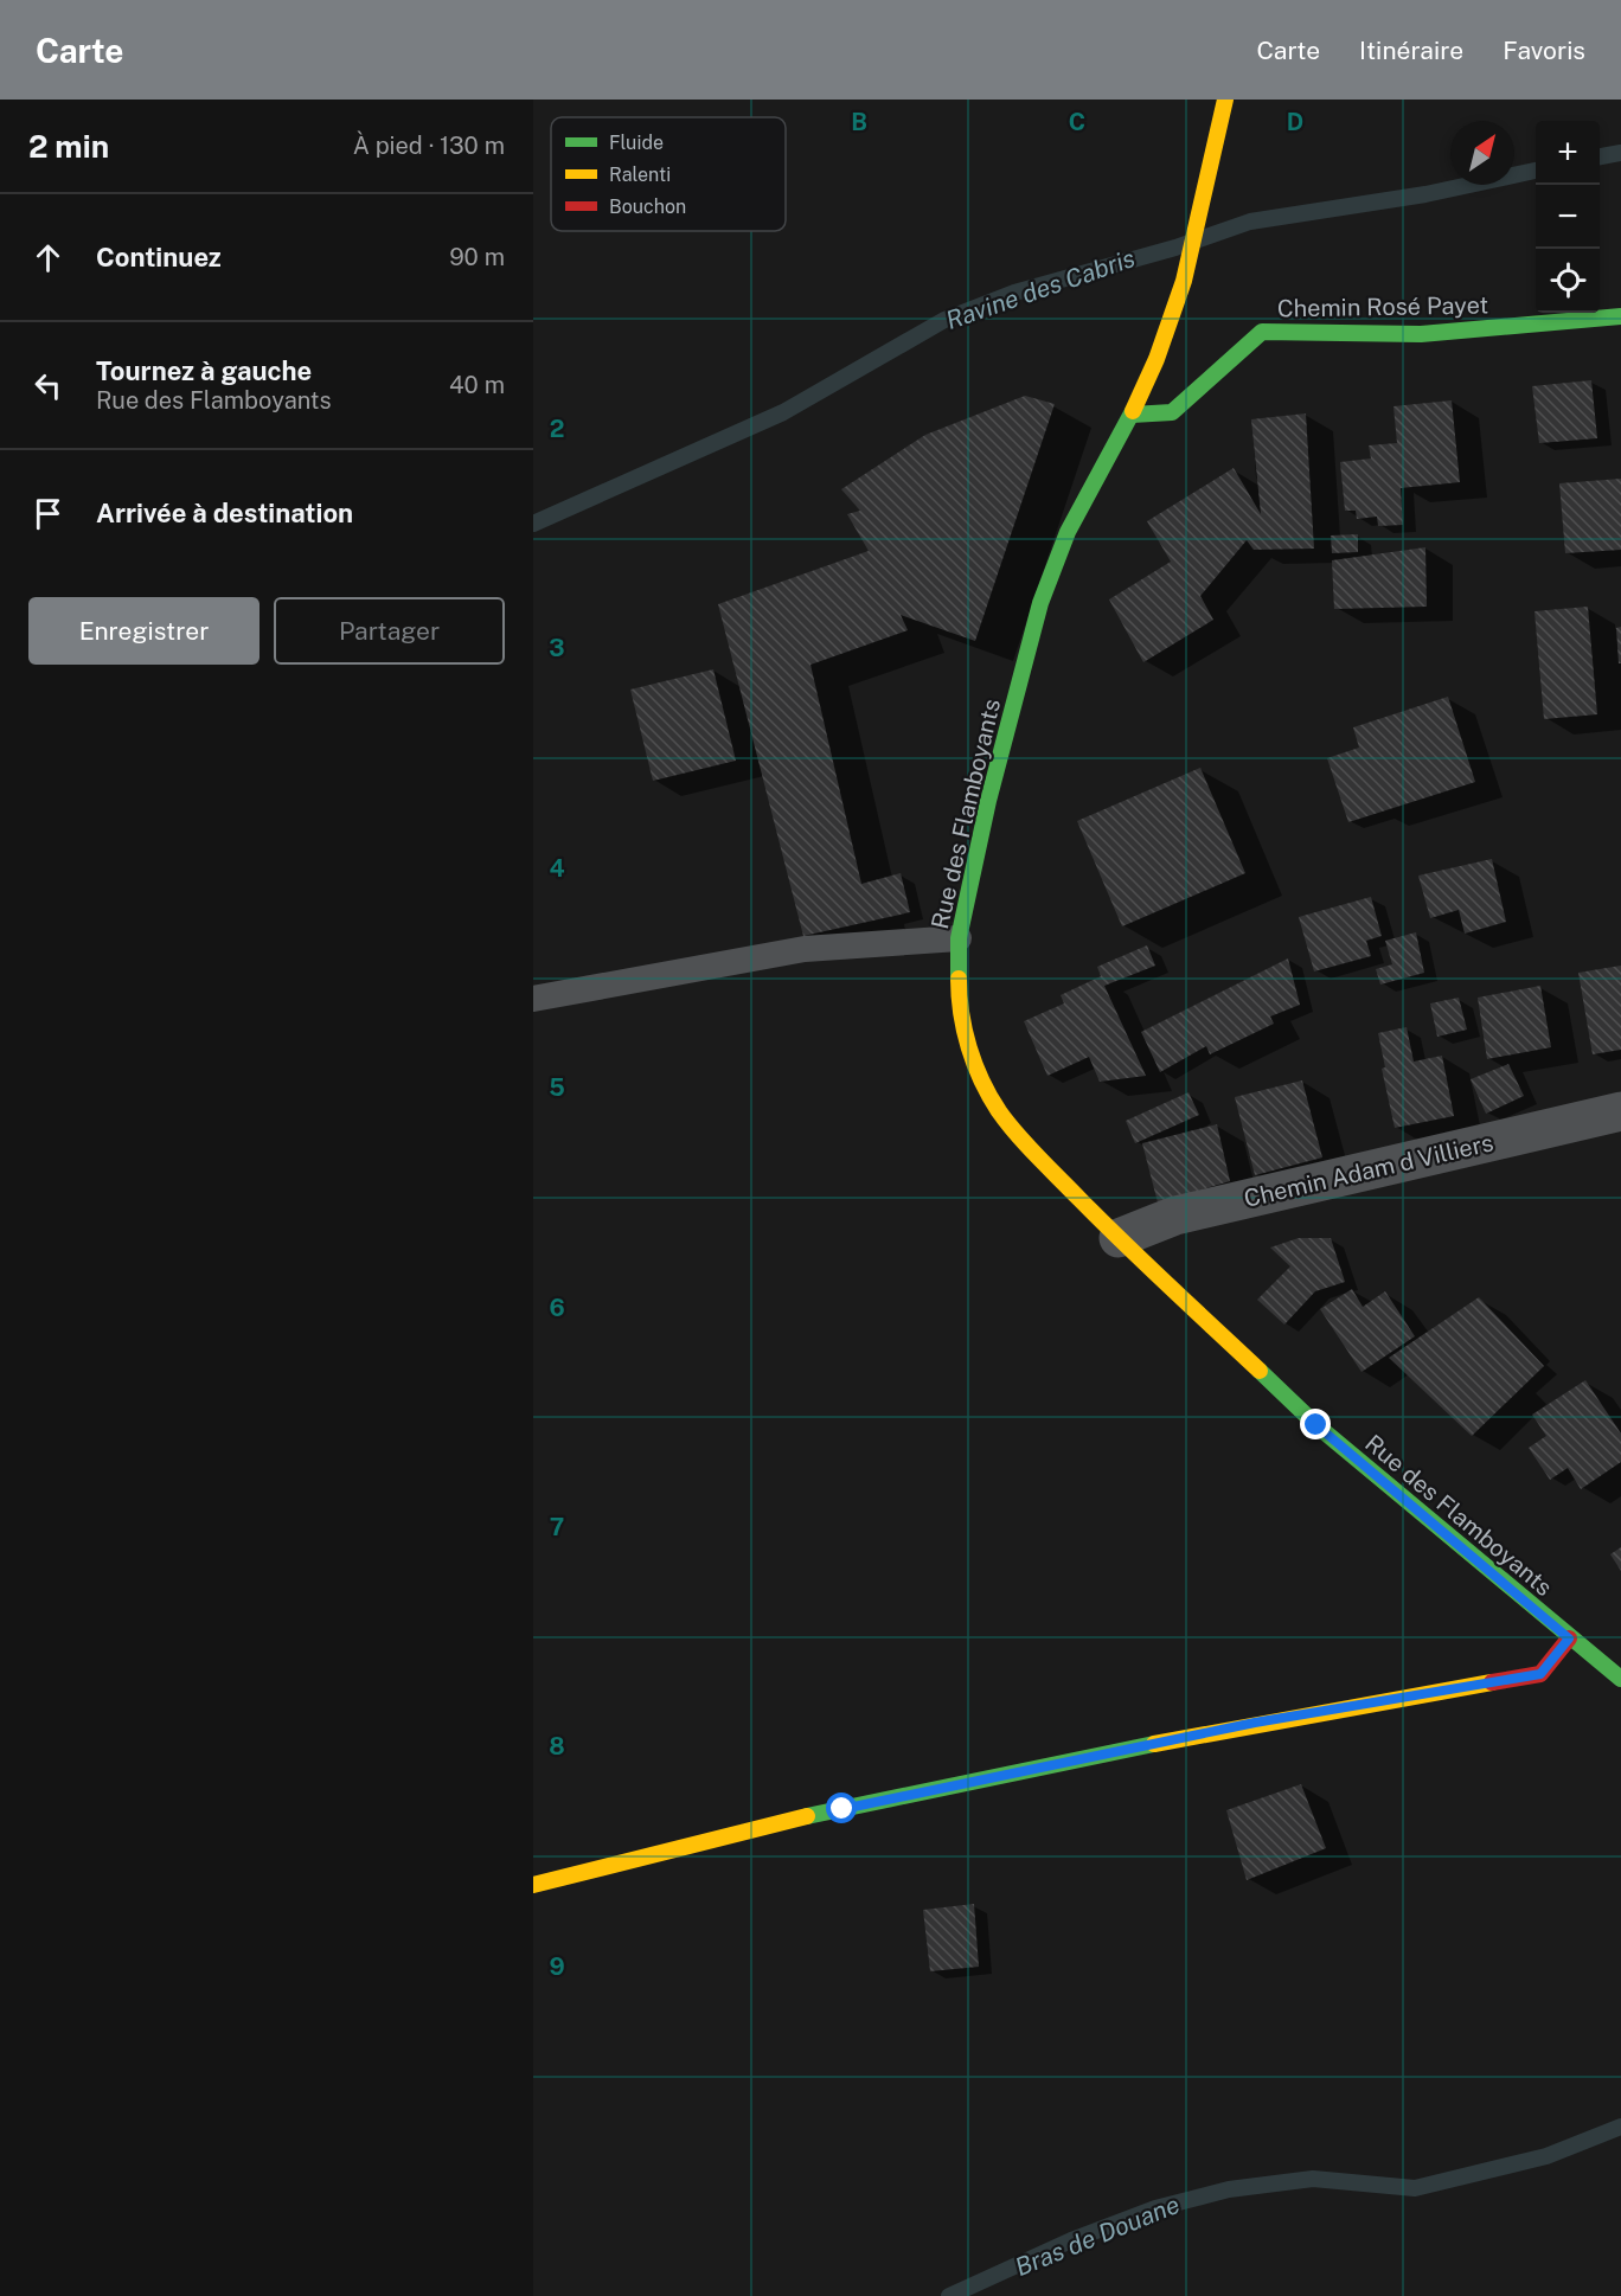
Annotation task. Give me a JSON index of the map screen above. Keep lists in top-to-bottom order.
{
  "streets": {
    "main road": ["Chemin Rosé Payet", "Rue des Flamboyants"],
    "street": ["Chemin Adam d Villiers"]
  },
  "crossings": [
    ["Chemin Rosé Payet", "Rue des Flamboyants"],
    ["Rue des Flamboyants", "Chemin Adam d Villiers"]
  ],
  "water": ["Ravine des Cabris", "Bras de Douane"],
  "legend": ["Fluide", "Ralenti", "Bouchon"],
  "north": "top right",
  "page": {
    "header": "Carte",
    "nav": ["Carte", "Itinéraire", "Favoris"],
    "heading": ["2 min", "À pied · 130 m"],
    "map_buttons": ["+", "−"],
    "list": [
      ["Continuez", "90 m"],
      ["Tournez à gauche", "Rue des Flamboyants", "40 m"],
      "Arrivée à destination"
    ],
    "buttons": ["Enregistrer", "Partager"]
  },
  "grid": {
    "columns": ["B", "C", "D"],
    "rows": [
      "2",
      "3",
      "4",
      "5",
      "6",
      "7",
      "8",
      "9"
    ]
  }
}
